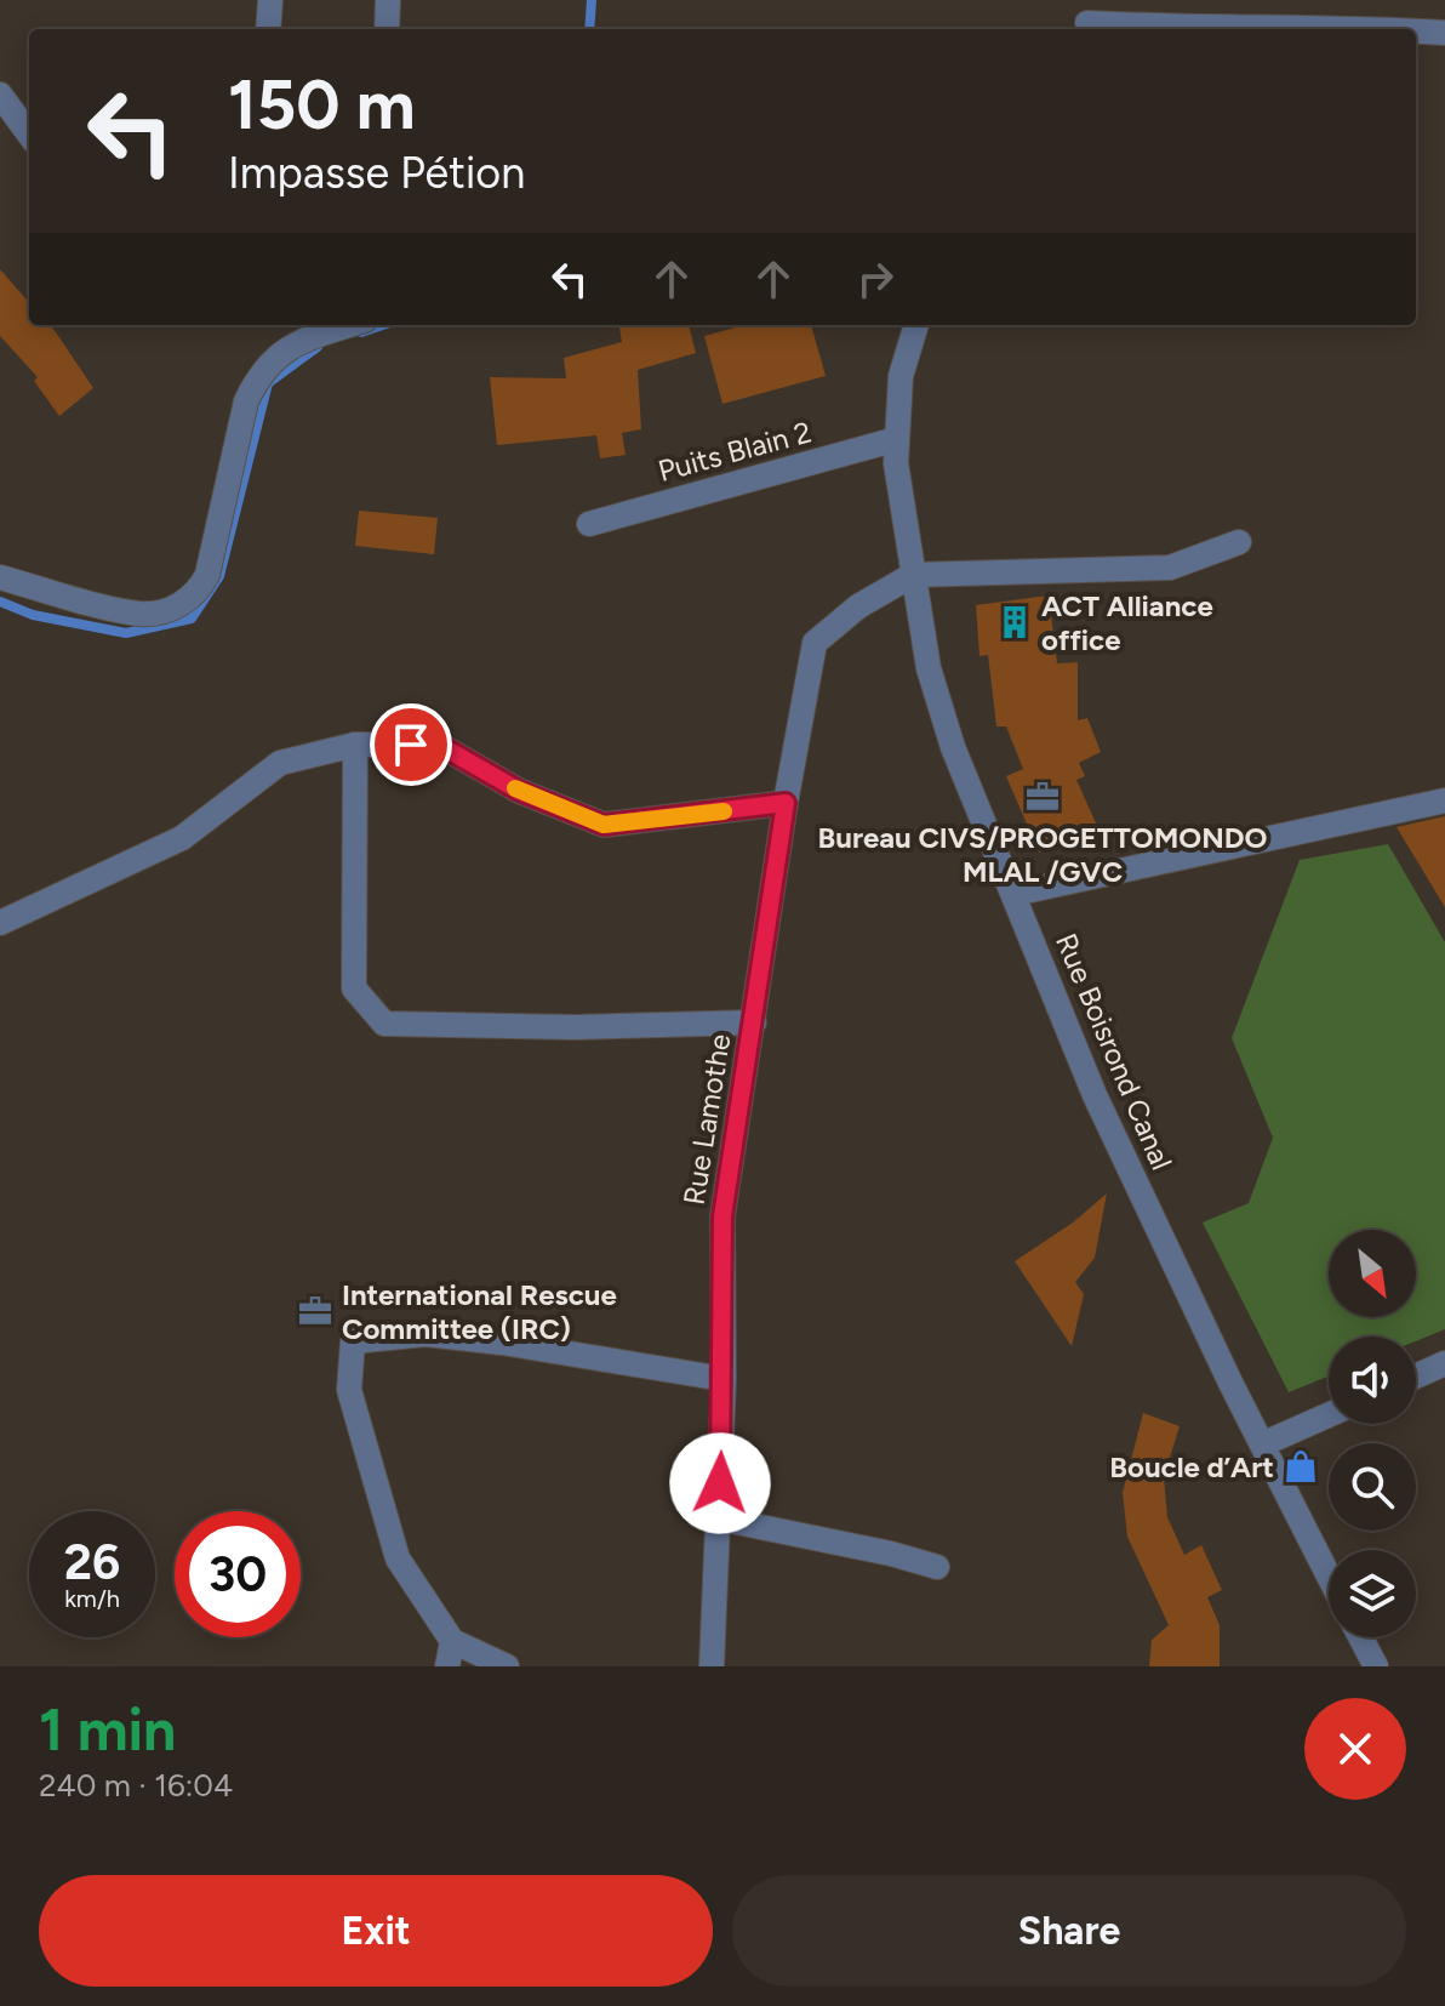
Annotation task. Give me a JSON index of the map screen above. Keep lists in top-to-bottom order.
{
  "streets": {
    "street": ["Puits Blain 2", "Rue Boisrond Canal", "Rue Lamothe"]
  },
  "crossings": [
    ["Puits Blain 2", "Rue Boisrond Canal"],
    ["Rue Boisrond Canal", "Rue Lamothe"]
  ],
  "places": {
    "building": ["ACT Alliance office"],
    "office": ["Bureau CIVS/PROGETTOMONDO MLAL /GVC", "International Rescue Committee (IRC)"],
    "shop": ["Boucle d’Art"]
  },
  "north": "bottom right",
  "page": {
    "turn": ["150 m", "Impasse Pétion"],
    "speed": "26 km/h",
    "limit": "30",
    "heading": ["1 min", "240 m · 16:04"],
    "buttons": ["Exit", "Share"]
  }
}
